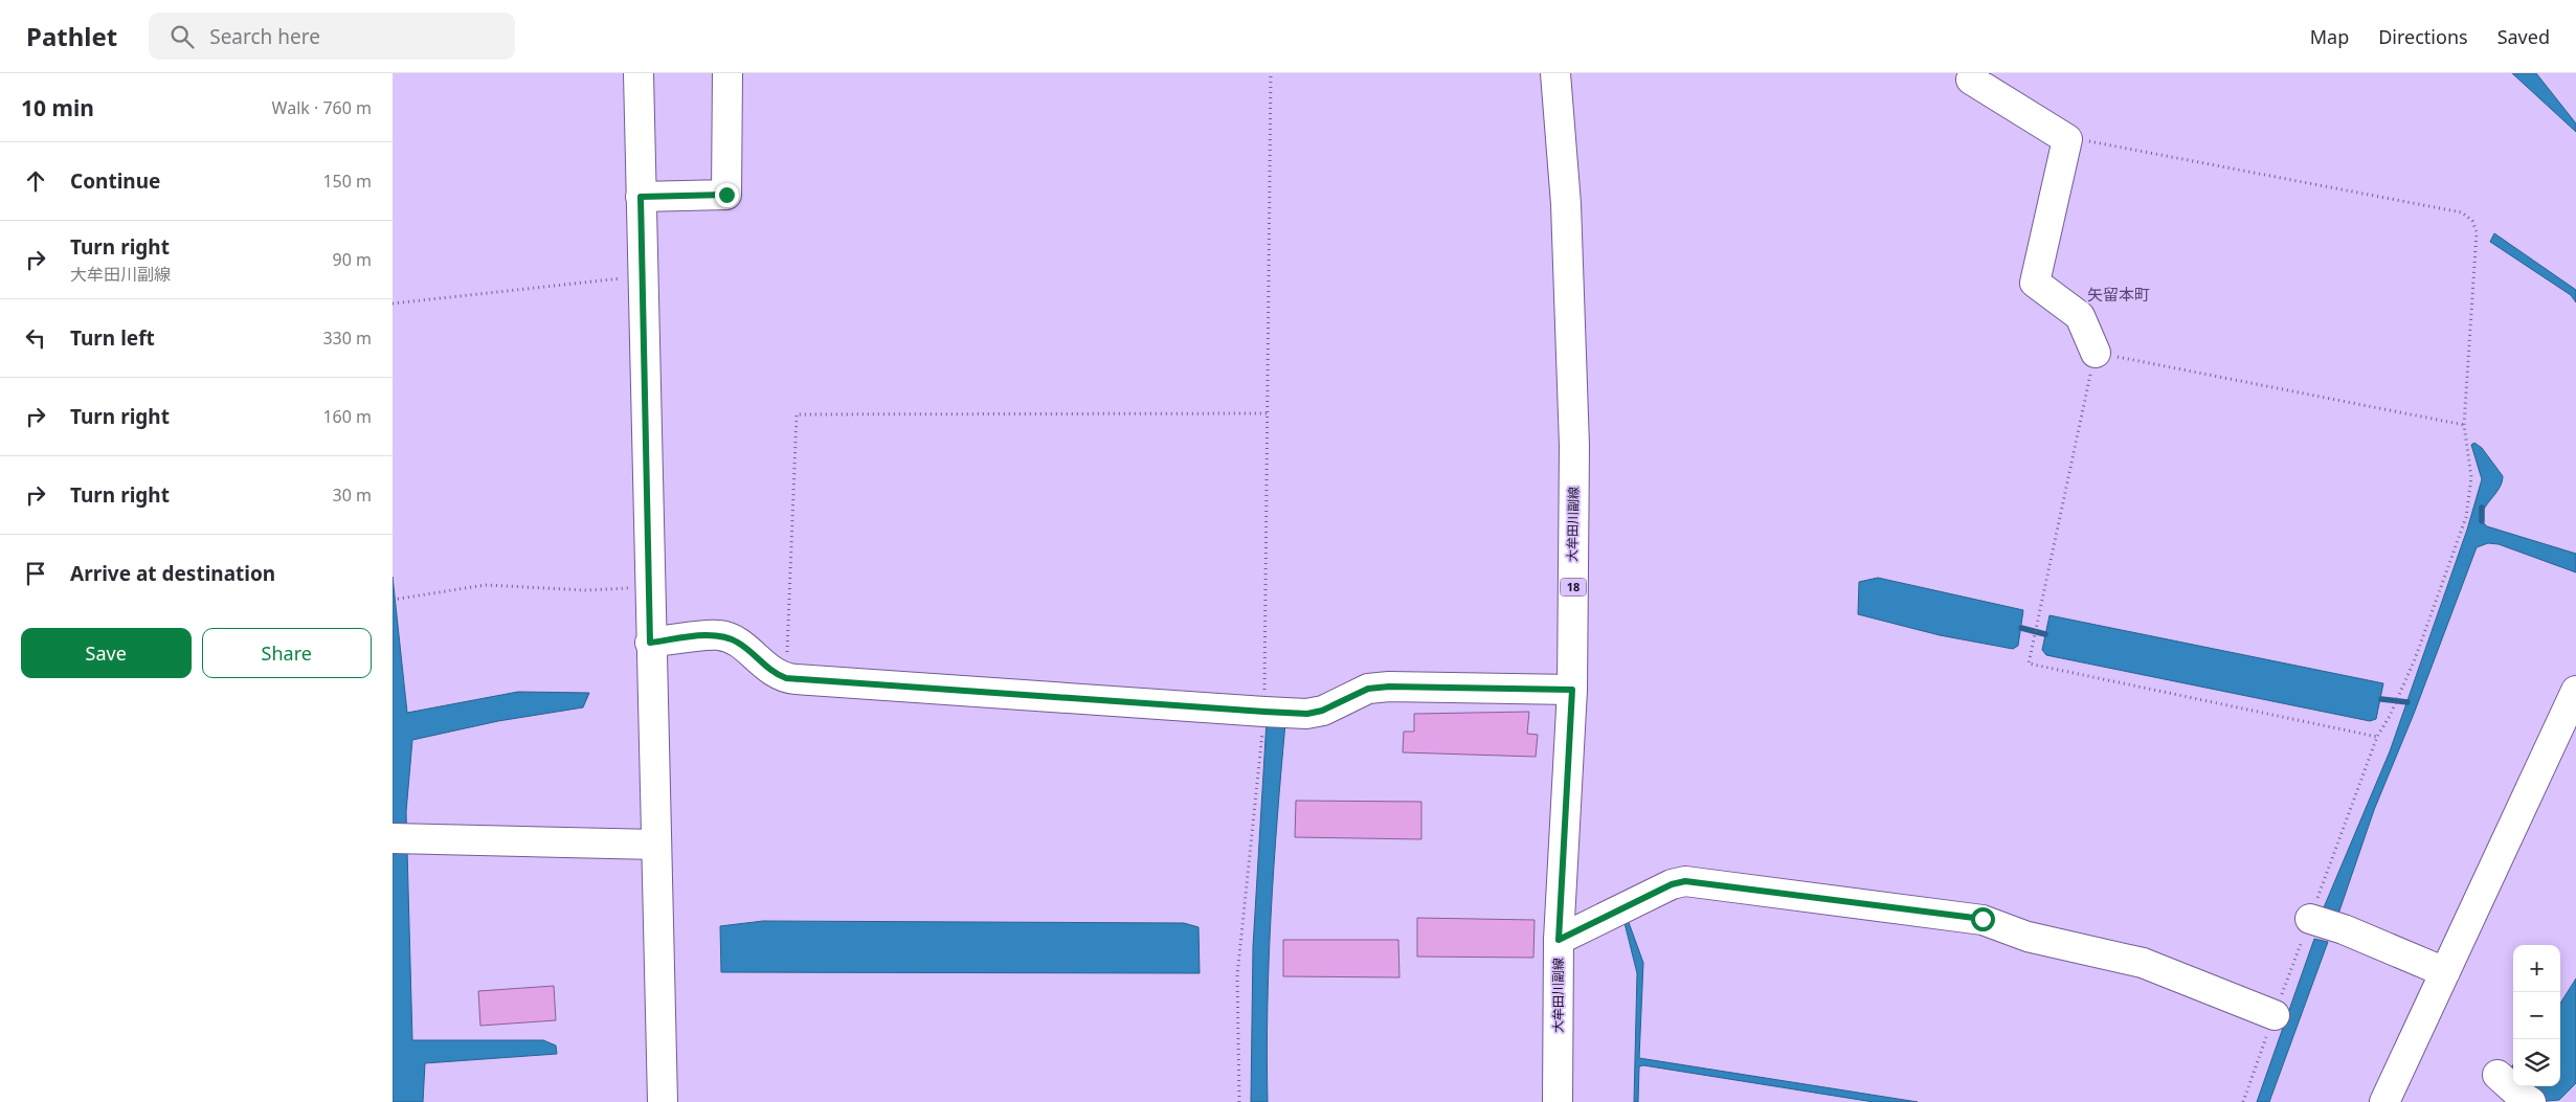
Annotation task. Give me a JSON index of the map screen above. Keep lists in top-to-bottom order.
{
  "streets": {
    "street": ["大牟田川副線", "18"]
  },
  "districts": ["矢留本町"],
  "page": {
    "header": "Pathlet",
    "search": "Search here",
    "nav": ["Map", "Directions", "Saved"],
    "heading": ["10 min", "Walk · 760 m"],
    "list": [
      ["Continue", "150 m"],
      ["Turn right", "大牟田川副線", "90 m"],
      ["Turn left", "330 m"],
      ["Turn right", "160 m"],
      ["Turn right", "30 m"],
      "Arrive at destination"
    ],
    "buttons": ["Save", "Share"],
    "map_buttons": ["+", "−"]
  }
}
